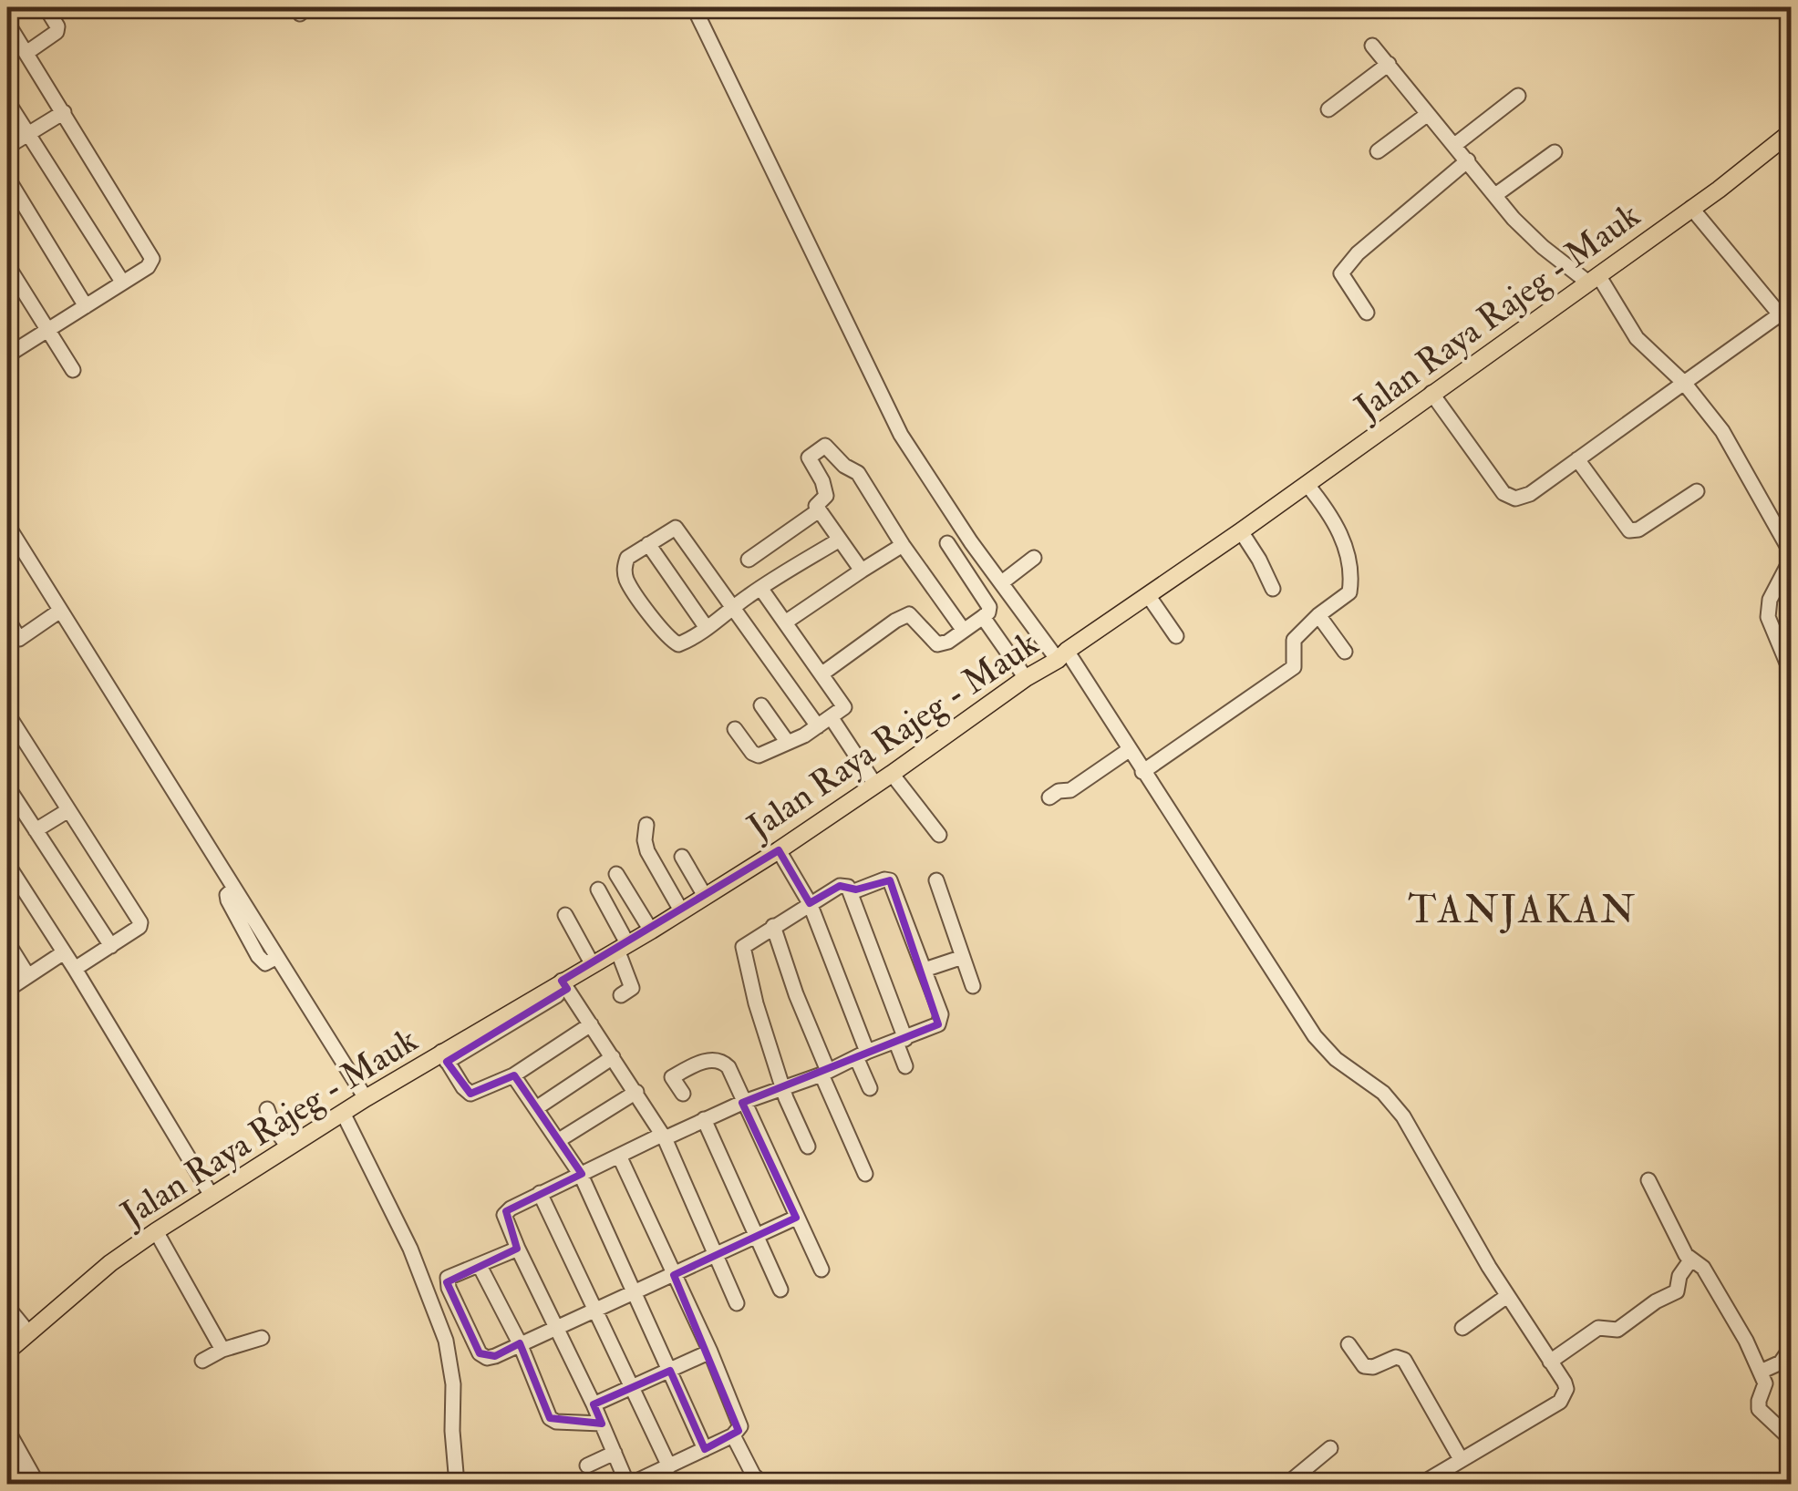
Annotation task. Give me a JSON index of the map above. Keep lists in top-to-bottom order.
{
  "streets": {
    "main road": ["Jalan Raya Rajeg - Mauk"]
  },
  "districts": ["TANJAKAN"]
}
